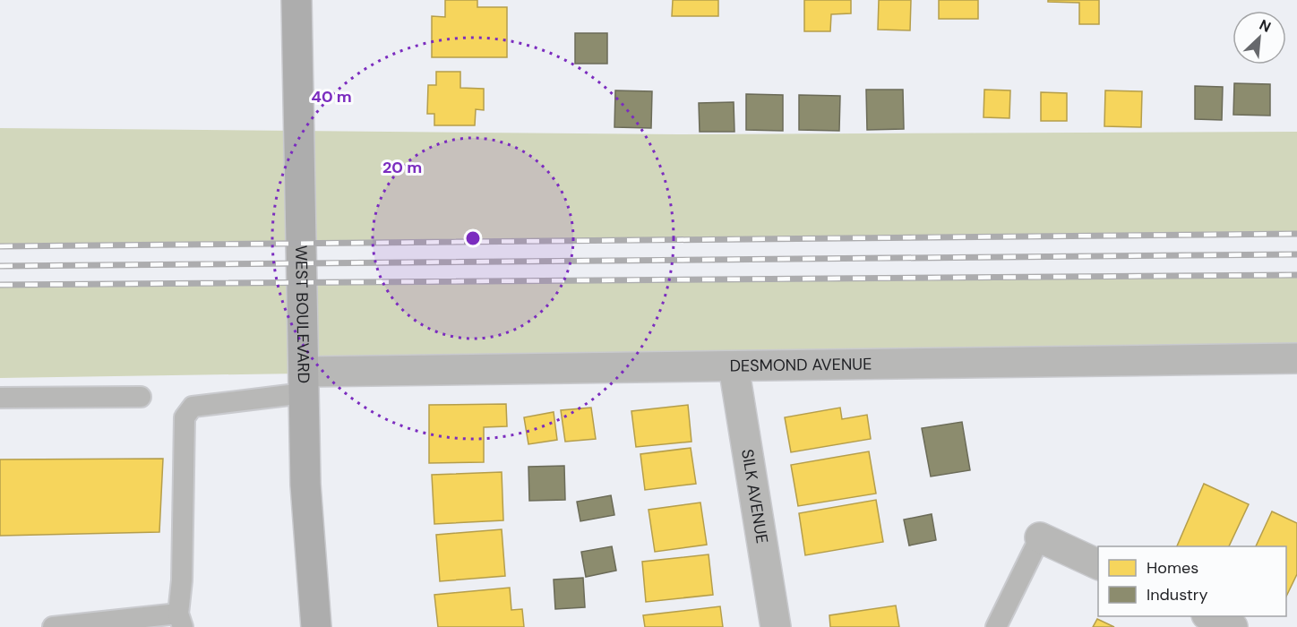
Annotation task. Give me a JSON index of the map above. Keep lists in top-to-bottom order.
{
  "streets": {
    "main road": ["WEST BOULEVARD"],
    "street": ["DESMOND AVENUE", "SILK AVENUE"]
  },
  "crossings": [
    ["WEST BOULEVARD", "DESMOND AVENUE"],
    ["DESMOND AVENUE", "SILK AVENUE"]
  ],
  "legend": ["Homes", "Industry"],
  "north": "top right",
  "rings": ["40 m", "20 m"]
}
